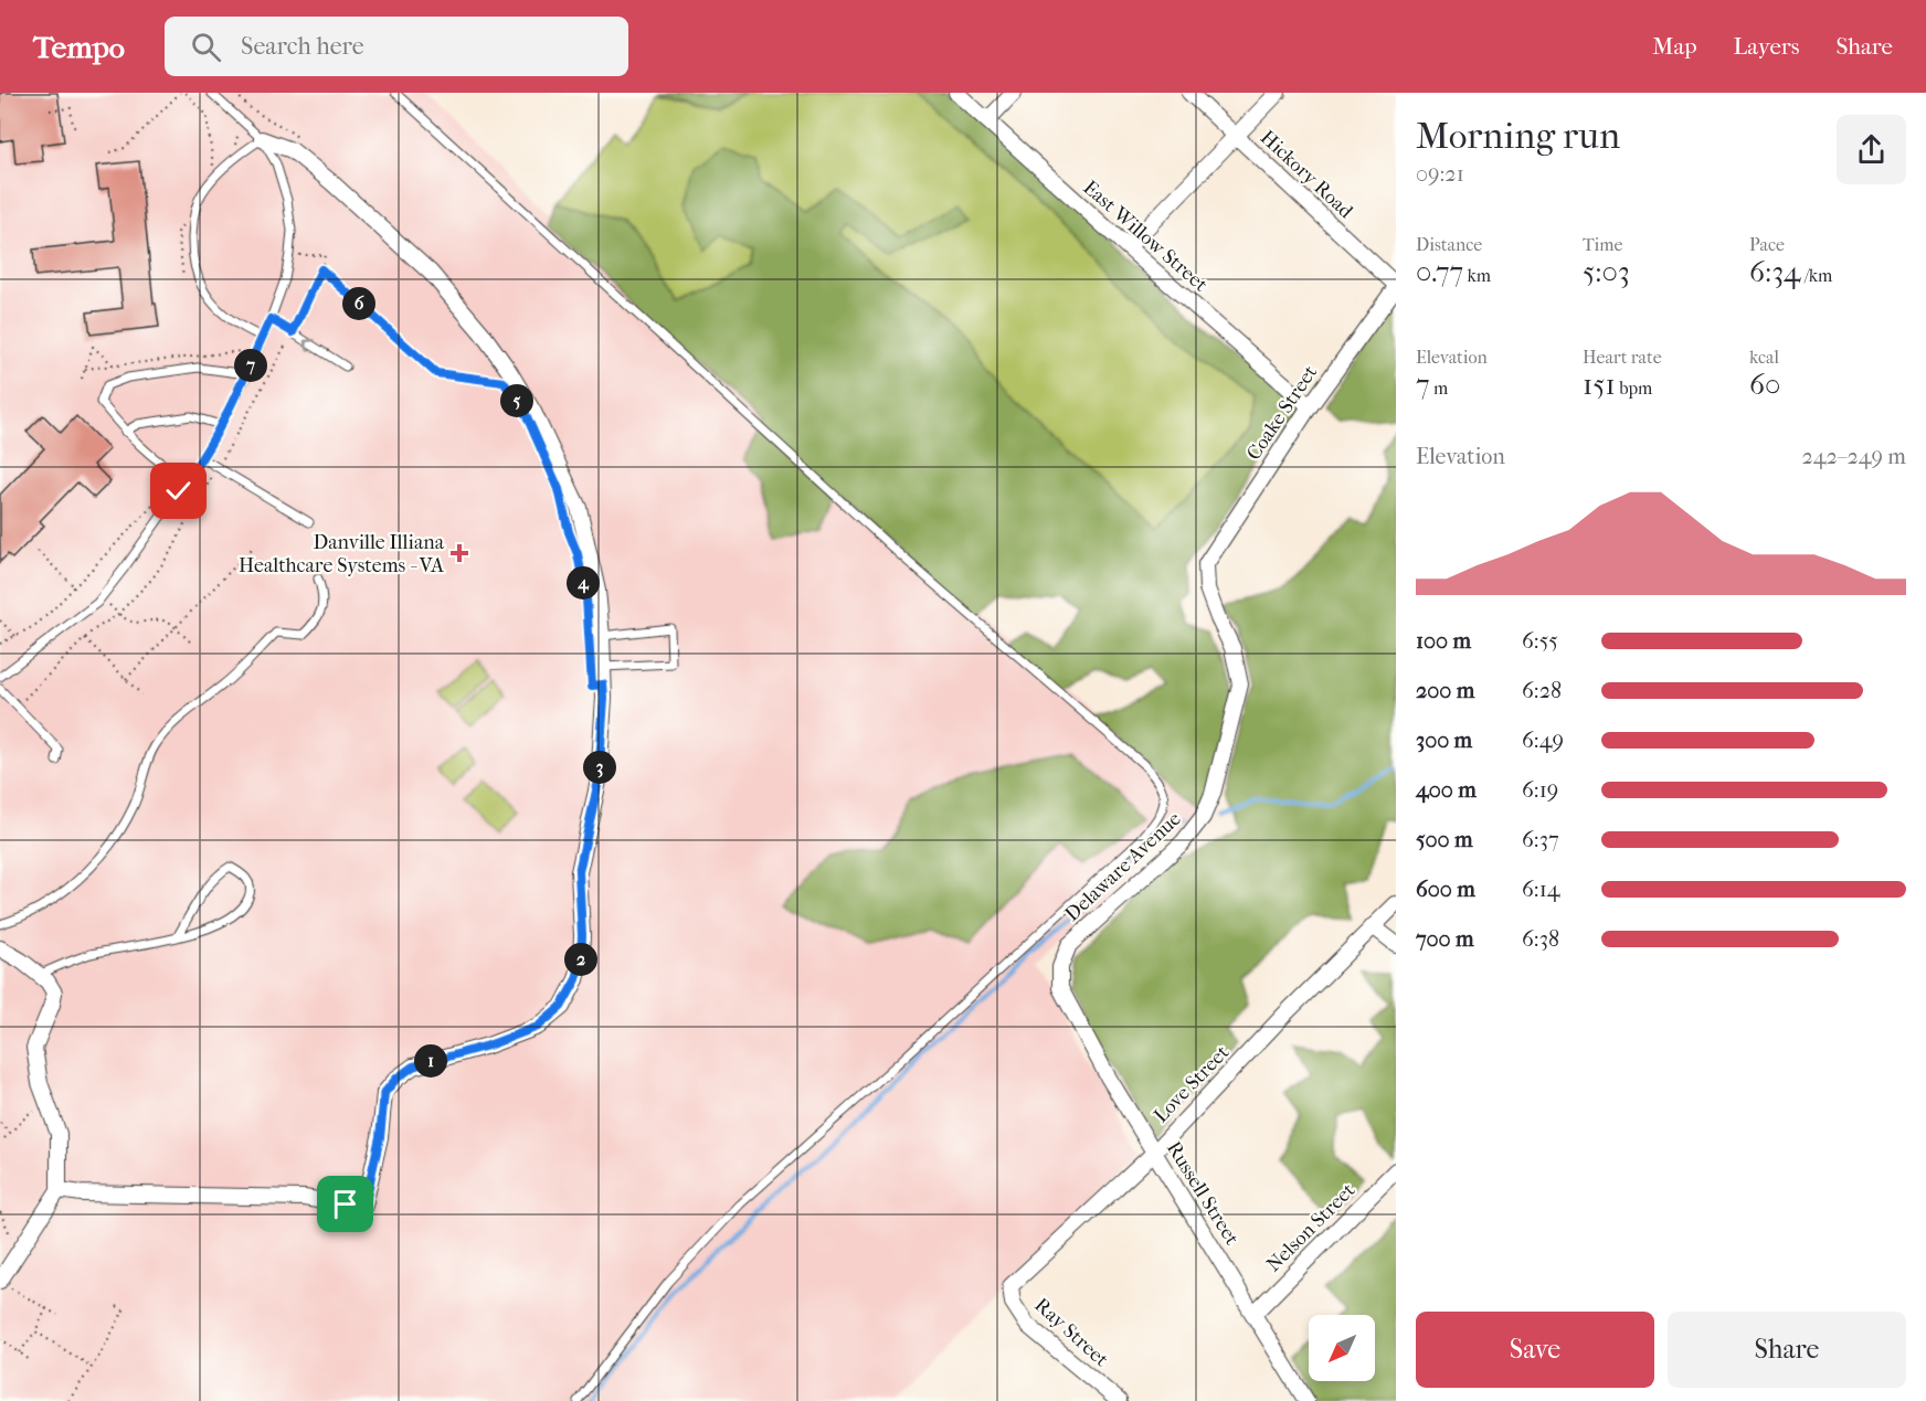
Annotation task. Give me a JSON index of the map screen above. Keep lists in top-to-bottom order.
{
  "streets": {
    "street": [
      "Hickory Road",
      "East Willow Street",
      "Coake Street",
      "Delaware Avenue",
      "Love Street",
      "Russell Street",
      "Nelson Street",
      "Ray Street"
    ]
  },
  "crossings": [
    ["Hickory Road", "Coake Street"],
    ["East Willow Street", "Coake Street"],
    ["Coake Street", "Delaware Avenue"],
    ["Delaware Avenue", "Russell Street"],
    ["Love Street", "Russell Street"],
    ["Love Street", "Ray Street"],
    ["Russell Street", "Nelson Street"]
  ],
  "places": {
    "health": ["Danville Illiana Healthcare Systems - VA"]
  },
  "north": "bottom left",
  "page": {
    "header": "Tempo",
    "search": "Search here",
    "nav": ["Map", "Layers", "Share"],
    "heading": ["Morning run", "09:21"],
    "stats": [
      ["Distance", "0.77 km"],
      ["Time", "5:03"],
      ["Pace", "6:34 /km"],
      ["Elevation", "7 m"],
      ["Heart rate", "151 bpm"],
      ["kcal", "60"]
    ],
    "pins": [
      "6",
      "7",
      "5",
      "4",
      "3",
      "2",
      "1"
    ],
    "chart": ["Elevation", "242–249 m"],
    "list": [
      {
        "name": "100 m",
        "note": "6:55"
      },
      {
        "name": "200 m",
        "note": "6:28"
      },
      {
        "name": "300 m",
        "note": "6:49"
      },
      {
        "name": "400 m",
        "note": "6:19"
      },
      {
        "name": "500 m",
        "note": "6:37"
      },
      {
        "name": "600 m",
        "note": "6:14"
      },
      {
        "name": "700 m",
        "note": "6:38"
      }
    ],
    "buttons": ["Save", "Share"]
  }
}
